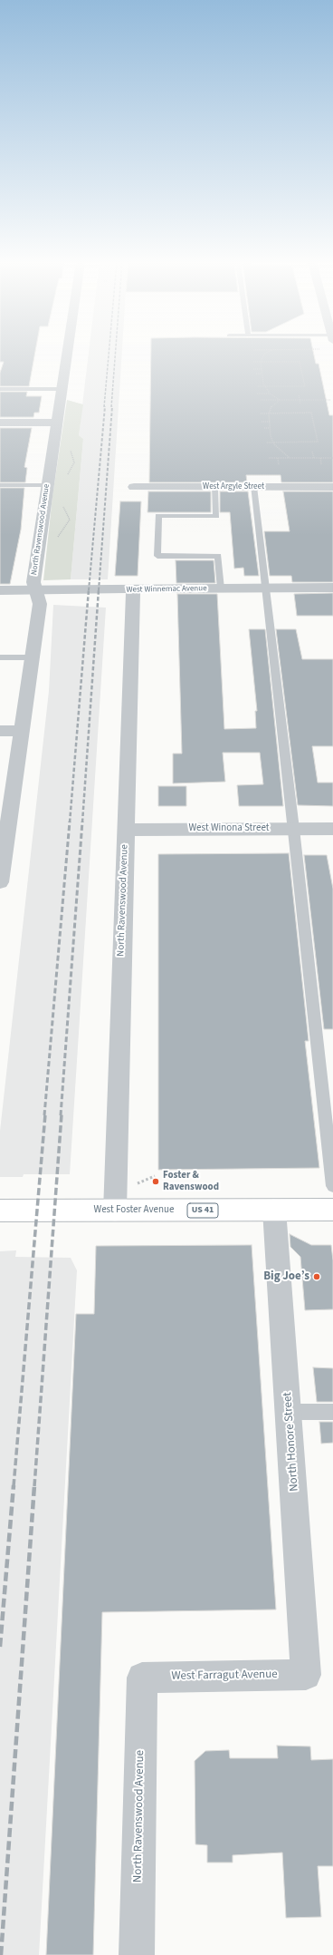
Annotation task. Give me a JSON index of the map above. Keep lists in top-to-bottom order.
{
  "streets": {
    "main road": ["West Foster Avenue", "US 41"],
    "street": [
      "West Argyle Street",
      "North Ravenswood Avenue",
      "West Winnemac Avenue",
      "West Winona Street",
      "North Honore Street",
      "West Farragut Avenue"
    ]
  },
  "crossings": [
    ["North Ravenswood Avenue", "West Winnemac Avenue"],
    ["North Ravenswood Avenue", "West Winona Street"],
    ["North Ravenswood Avenue", "West Foster Avenue"],
    ["North Ravenswood Avenue", "West Farragut Avenue"],
    ["West Foster Avenue", "North Honore Street"],
    ["North Honore Street", "West Farragut Avenue"]
  ],
  "places": ["Foster & Ravenswood", "Big Joe’s"]
}
